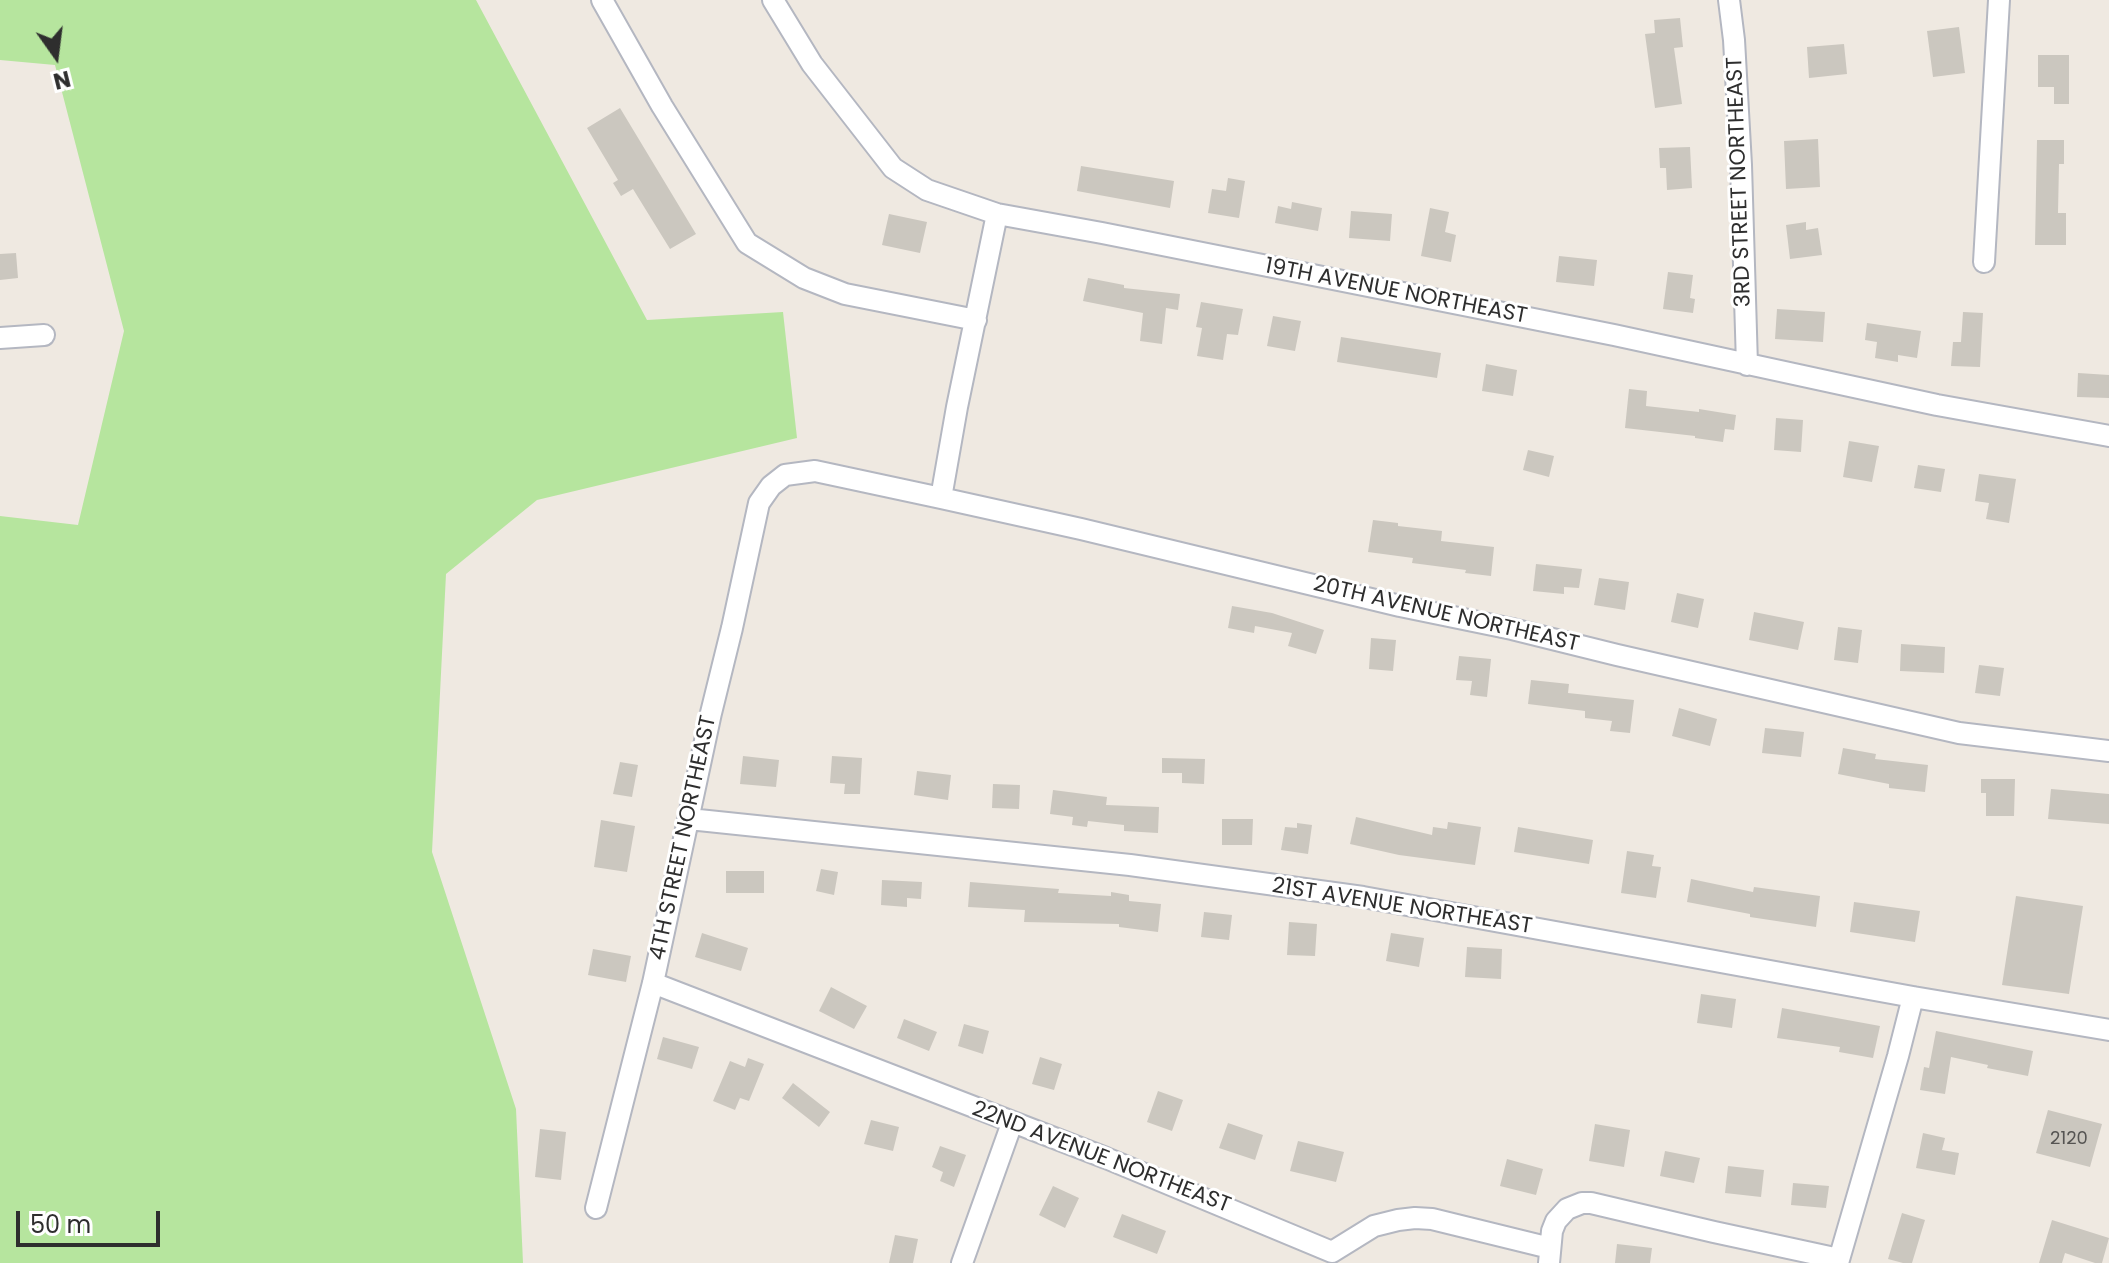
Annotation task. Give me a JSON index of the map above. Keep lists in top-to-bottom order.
{
  "streets": {
    "street": [
      "3RD STREET NORTHEAST",
      "19TH AVENUE NORTHEAST",
      "20TH AVENUE NORTHEAST",
      "4TH STREET NORTHEAST",
      "21ST AVENUE NORTHEAST",
      "22ND AVENUE NORTHEAST"
    ]
  },
  "crossings": [
    ["3RD STREET NORTHEAST", "19TH AVENUE NORTHEAST"],
    ["20TH AVENUE NORTHEAST", "4TH STREET NORTHEAST"],
    ["4TH STREET NORTHEAST", "21ST AVENUE NORTHEAST"],
    ["4TH STREET NORTHEAST", "22ND AVENUE NORTHEAST"]
  ],
  "house_numbers": ["2120"],
  "scale_bar": "50 m",
  "north": "bottom"
}
